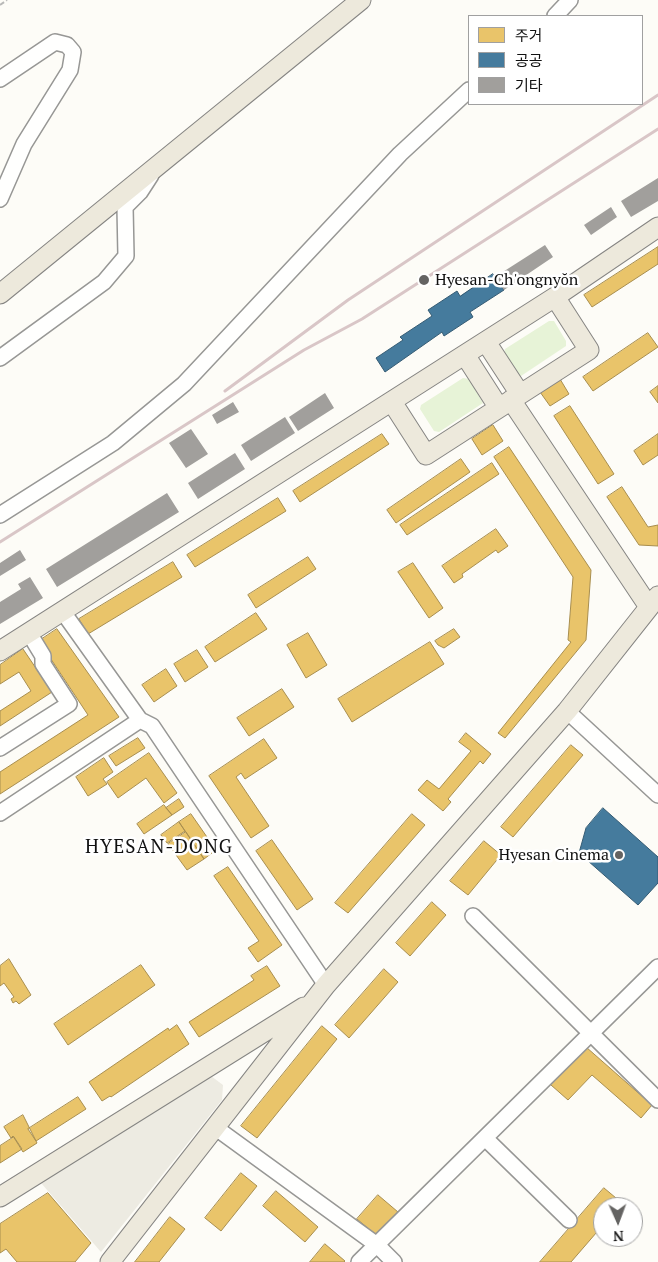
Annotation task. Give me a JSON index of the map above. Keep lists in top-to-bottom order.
{
  "districts": ["HYESAN-DONG"],
  "places": ["Hyesan-Ch'ongnyŏn", "Hyesan Cinema"],
  "legend": ["주거", "공공", "기타"],
  "north": "bottom"
}
